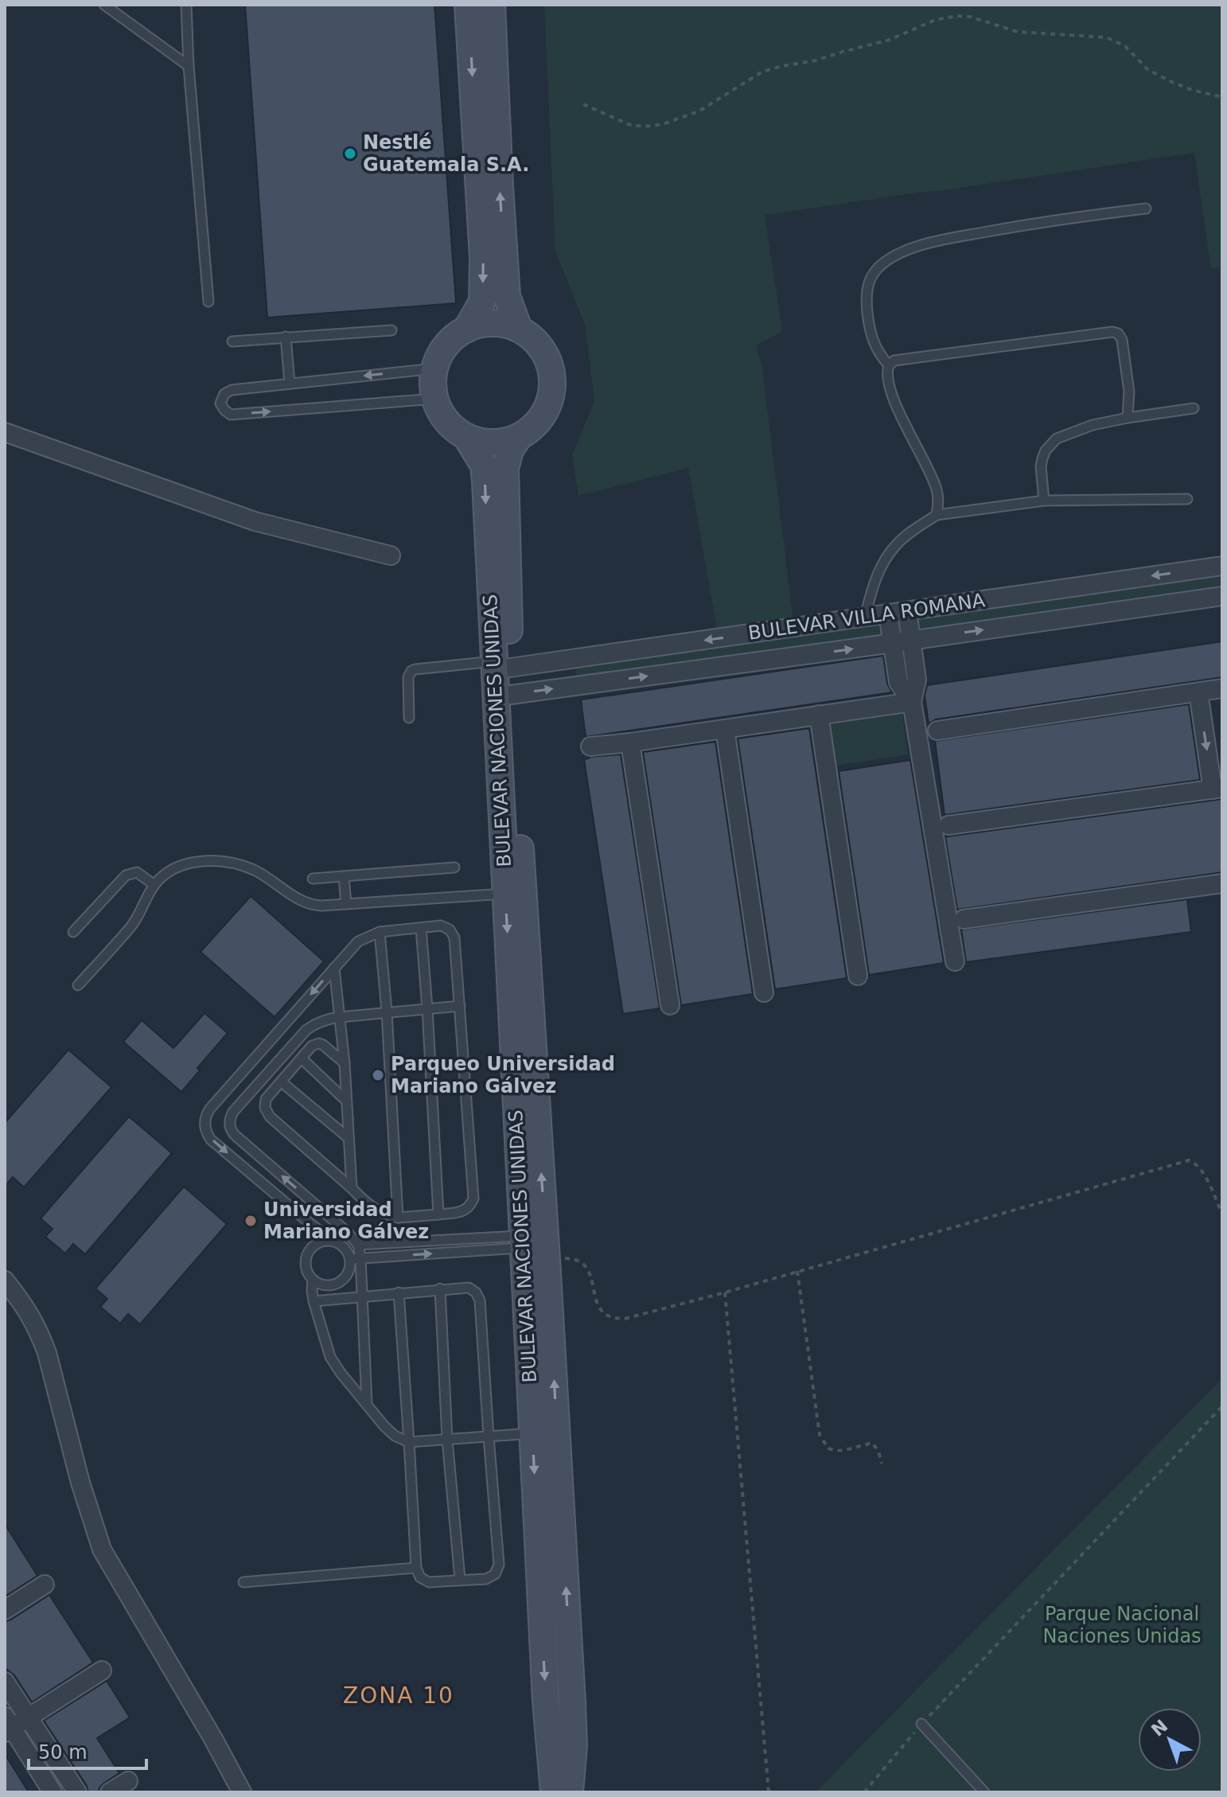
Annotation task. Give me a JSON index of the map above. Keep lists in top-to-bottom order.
{
  "streets": {
    "main road": ["BULEVAR NACIONES UNIDAS"],
    "street": ["BULEVAR VILLA ROMANA"]
  },
  "crossings": [
    ["BULEVAR VILLA ROMANA", "BULEVAR NACIONES UNIDAS"]
  ],
  "districts": ["ZONA 10"],
  "parks": ["Parque Nacional Naciones Unidas"],
  "places": ["Nestlé Guatemala S.A.", "Parqueo Universidad Mariano Gálvez", "Universidad Mariano Gálvez"],
  "scale_bar": "50 m",
  "north": "top left"
}
